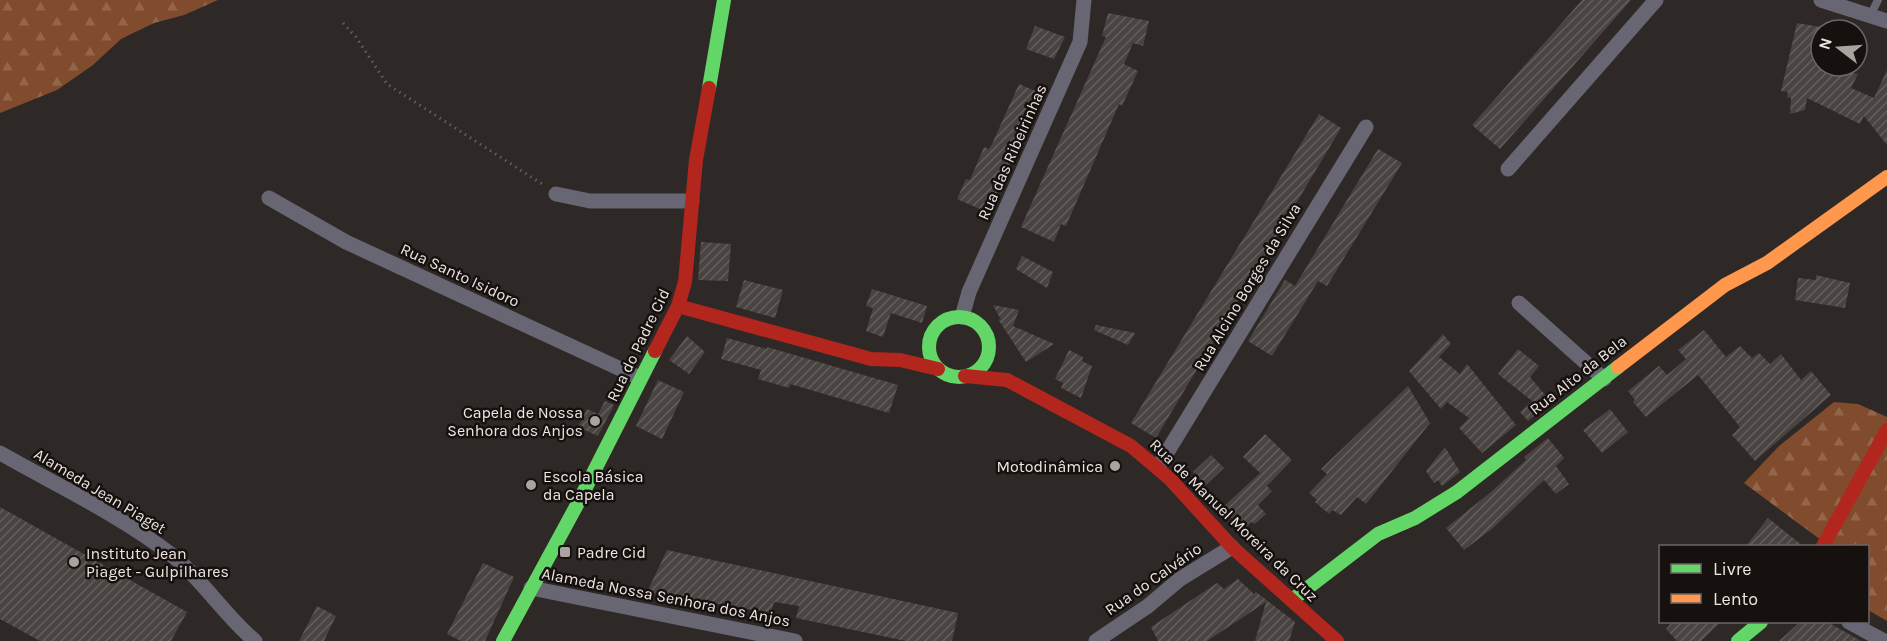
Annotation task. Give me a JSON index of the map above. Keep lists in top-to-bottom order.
{
  "streets": {
    "street": [
      "Rua das Ribeirinhas",
      "Rua Santo Isidoro",
      "Rua Alcino Borges da Silva",
      "Rua do Padre Cid",
      "Rua Alto da Bela",
      "Alameda Jean Piaget",
      "Rua de Manuel Moreira da Cruz",
      "Rua do Calvário",
      "Alameda Nossa Senhora dos Anjos"
    ]
  },
  "crossings": [
    ["Rua das Ribeirinhas", "Rua de Manuel Moreira da Cruz"],
    ["Rua Santo Isidoro", "Rua do Padre Cid"],
    ["Rua Alcino Borges da Silva", "Rua de Manuel Moreira da Cruz"],
    ["Rua do Padre Cid", "Alameda Nossa Senhora dos Anjos"],
    ["Rua Alto da Bela", "Rua de Manuel Moreira da Cruz"],
    ["Rua de Manuel Moreira da Cruz", "Rua do Calvário"]
  ],
  "places": {
    "other": [
      "Capela de Nossa Senhora dos Anjos",
      "Motodinâmica",
      "Escola Básica da Capela",
      "Instituto Jean Piaget - Gulpilhares"
    ],
    "transit": ["Padre Cid"]
  },
  "legend": ["Livre", "Lento"],
  "north": "left"
}
